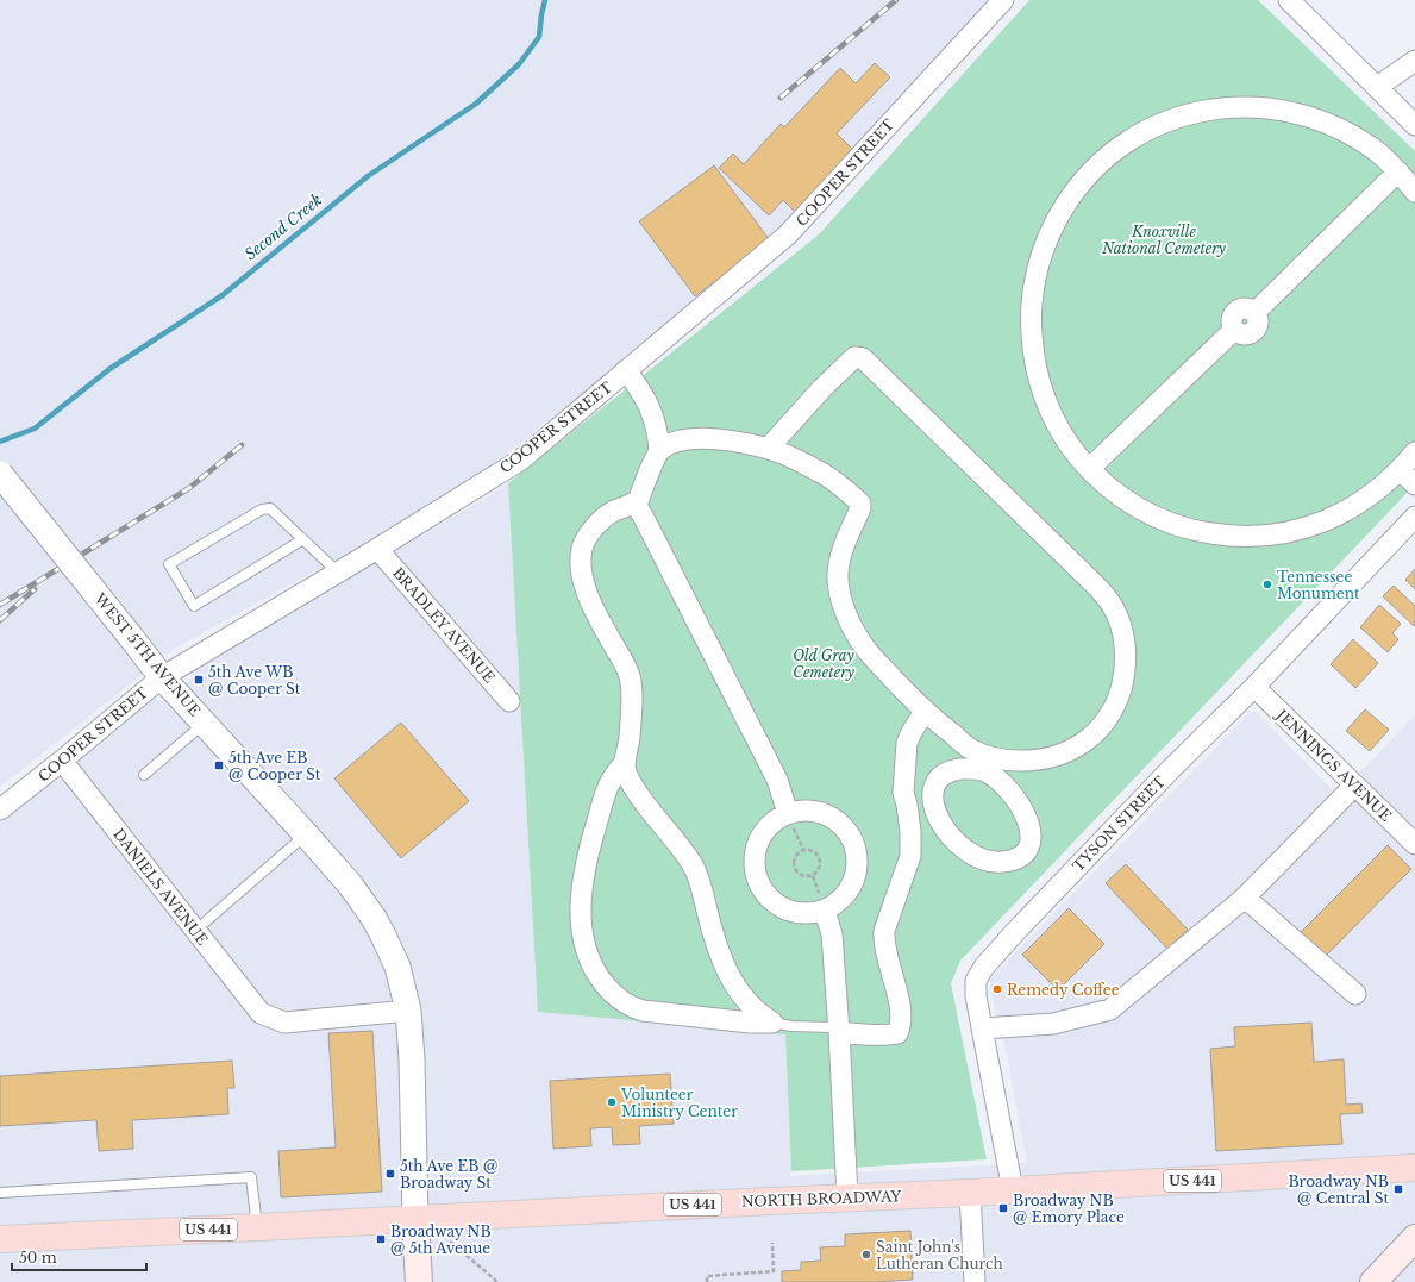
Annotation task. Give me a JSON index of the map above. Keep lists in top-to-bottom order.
{
  "streets": {
    "main road": ["WEST 5TH AVENUE", "US 441", "NORTH BROADWAY"],
    "street": [
      "COOPER STREET",
      "BRADLEY AVENUE",
      "JENNINGS AVENUE",
      "TYSON STREET",
      "DANIELS AVENUE"
    ]
  },
  "crossings": [
    ["COOPER STREET", "BRADLEY AVENUE"],
    ["COOPER STREET", "WEST 5TH AVENUE"],
    ["COOPER STREET", "DANIELS AVENUE"],
    ["WEST 5TH AVENUE", "DANIELS AVENUE"],
    ["WEST 5TH AVENUE", "NORTH BROADWAY"],
    ["JENNINGS AVENUE", "TYSON STREET"],
    ["TYSON STREET", "NORTH BROADWAY"]
  ],
  "water": ["Second Creek"],
  "parks": ["Knoxville National Cemetery", "Old Gray Cemetery"],
  "places": {
    "other": [
      "Tennessee Monument",
      "Remedy Coffee",
      "Volunteer Ministry Center",
      "Saint John's Lutheran Church"
    ],
    "transit": [
      "5th Ave WB @ Cooper St",
      "5th Ave EB @ Cooper St",
      "5th Ave EB @ Broadway St",
      "Broadway NB @ Central St",
      "Broadway NB @ Emory Place",
      "Broadway NB @ 5th Avenue"
    ]
  },
  "scale_bar": "50 m"
}
